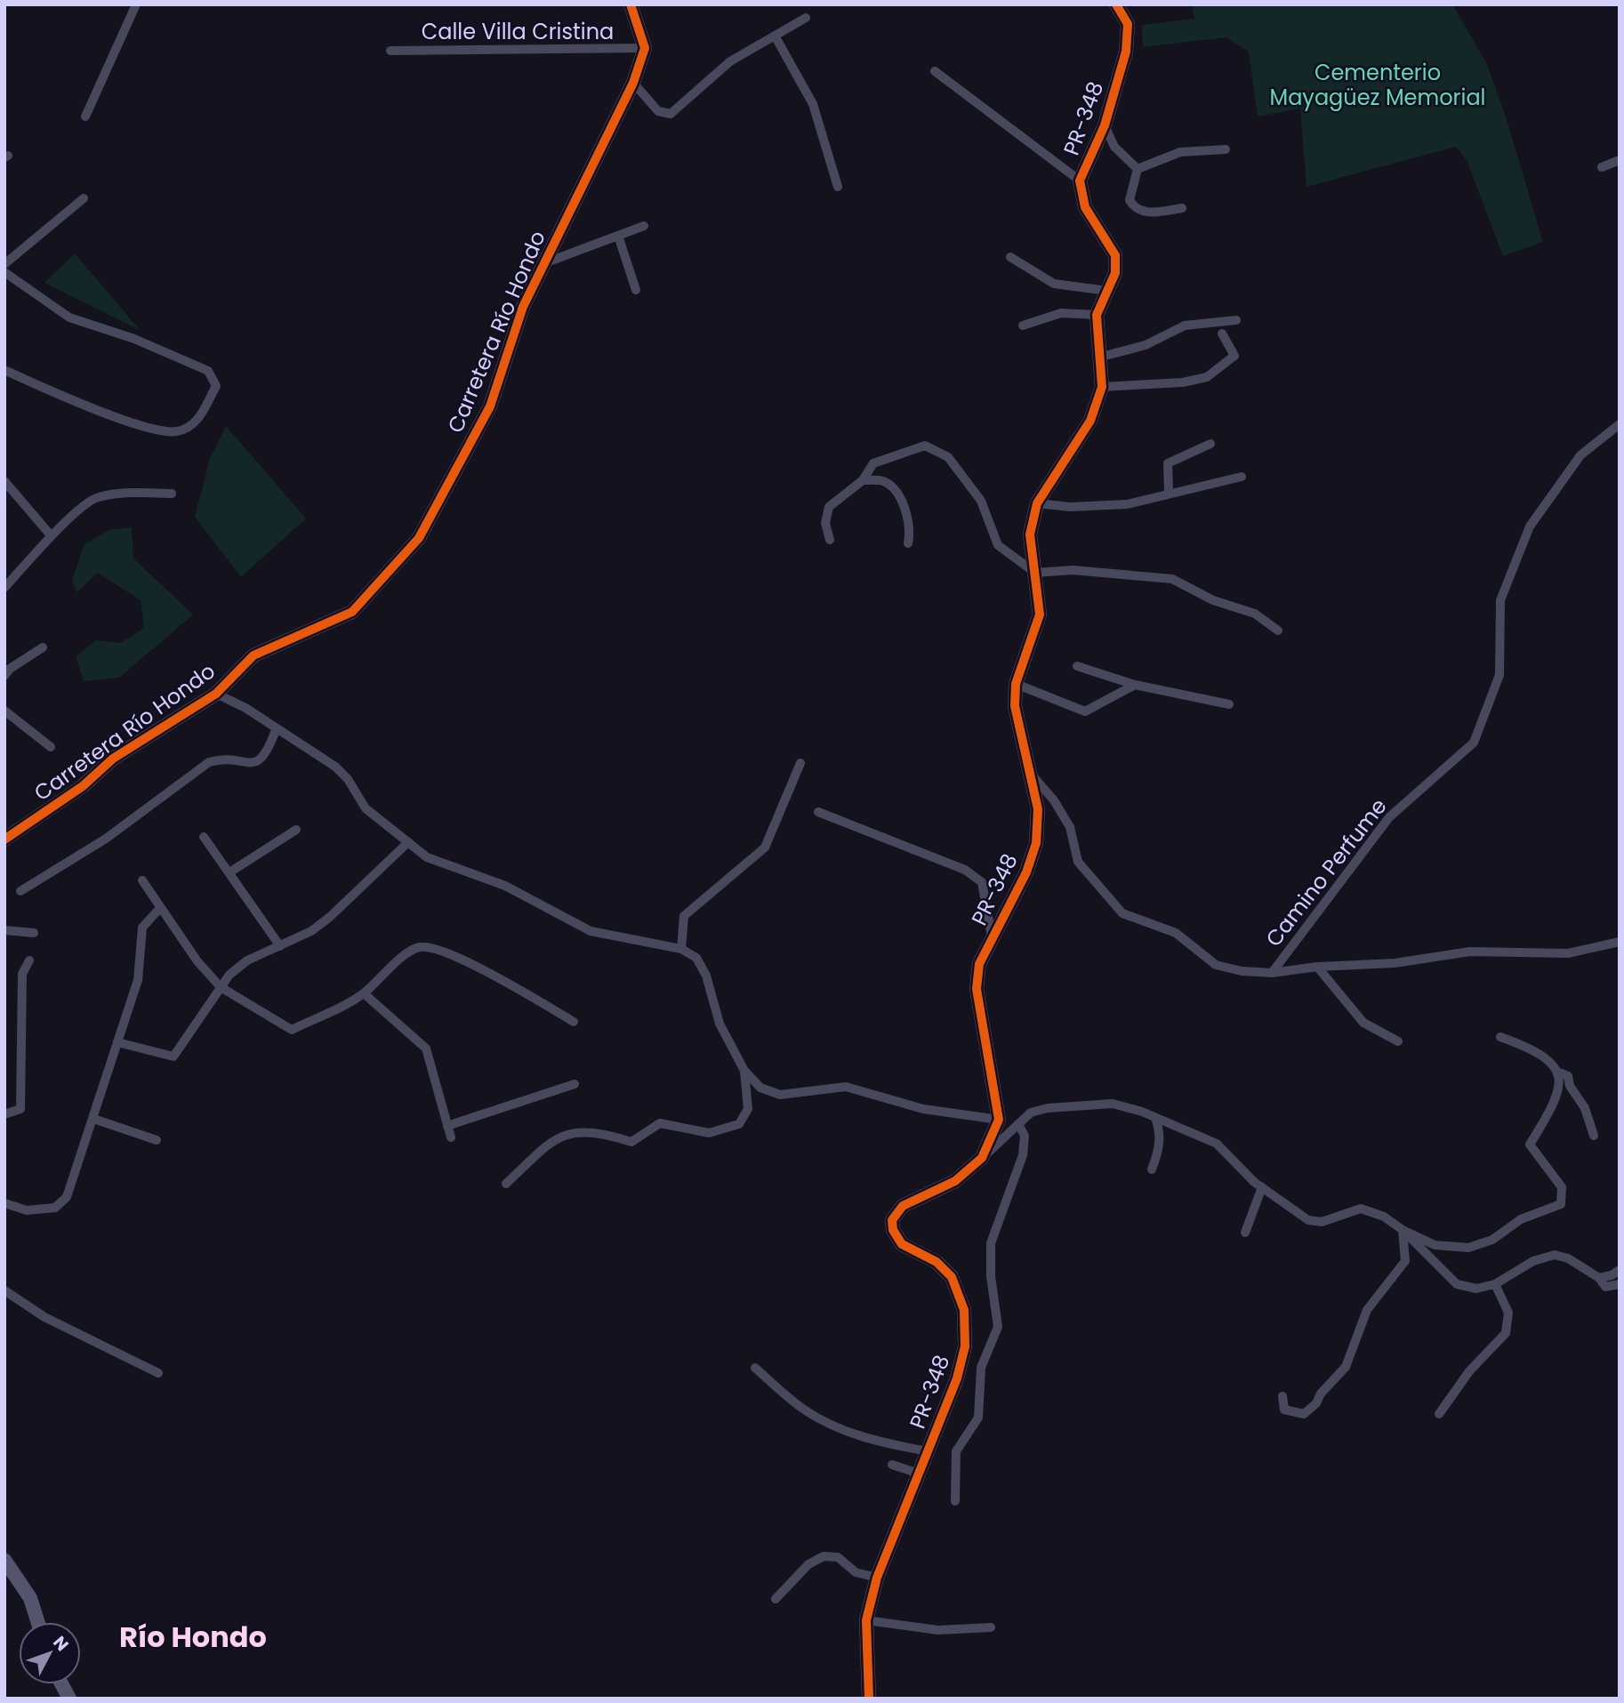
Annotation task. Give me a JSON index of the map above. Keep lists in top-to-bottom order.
{
  "streets": {
    "street": [
      "Calle Villa Cristina",
      "PR-348",
      "Carretera Río Hondo",
      "Camino Perfume"
    ]
  },
  "crossings": [
    ["Calle Villa Cristina", "Carretera Río Hondo"],
    ["PR-348", "Camino Perfume"]
  ],
  "districts": ["Río Hondo"],
  "parks": ["Cementerio Mayagüez Memorial"],
  "north": "top right"
}
